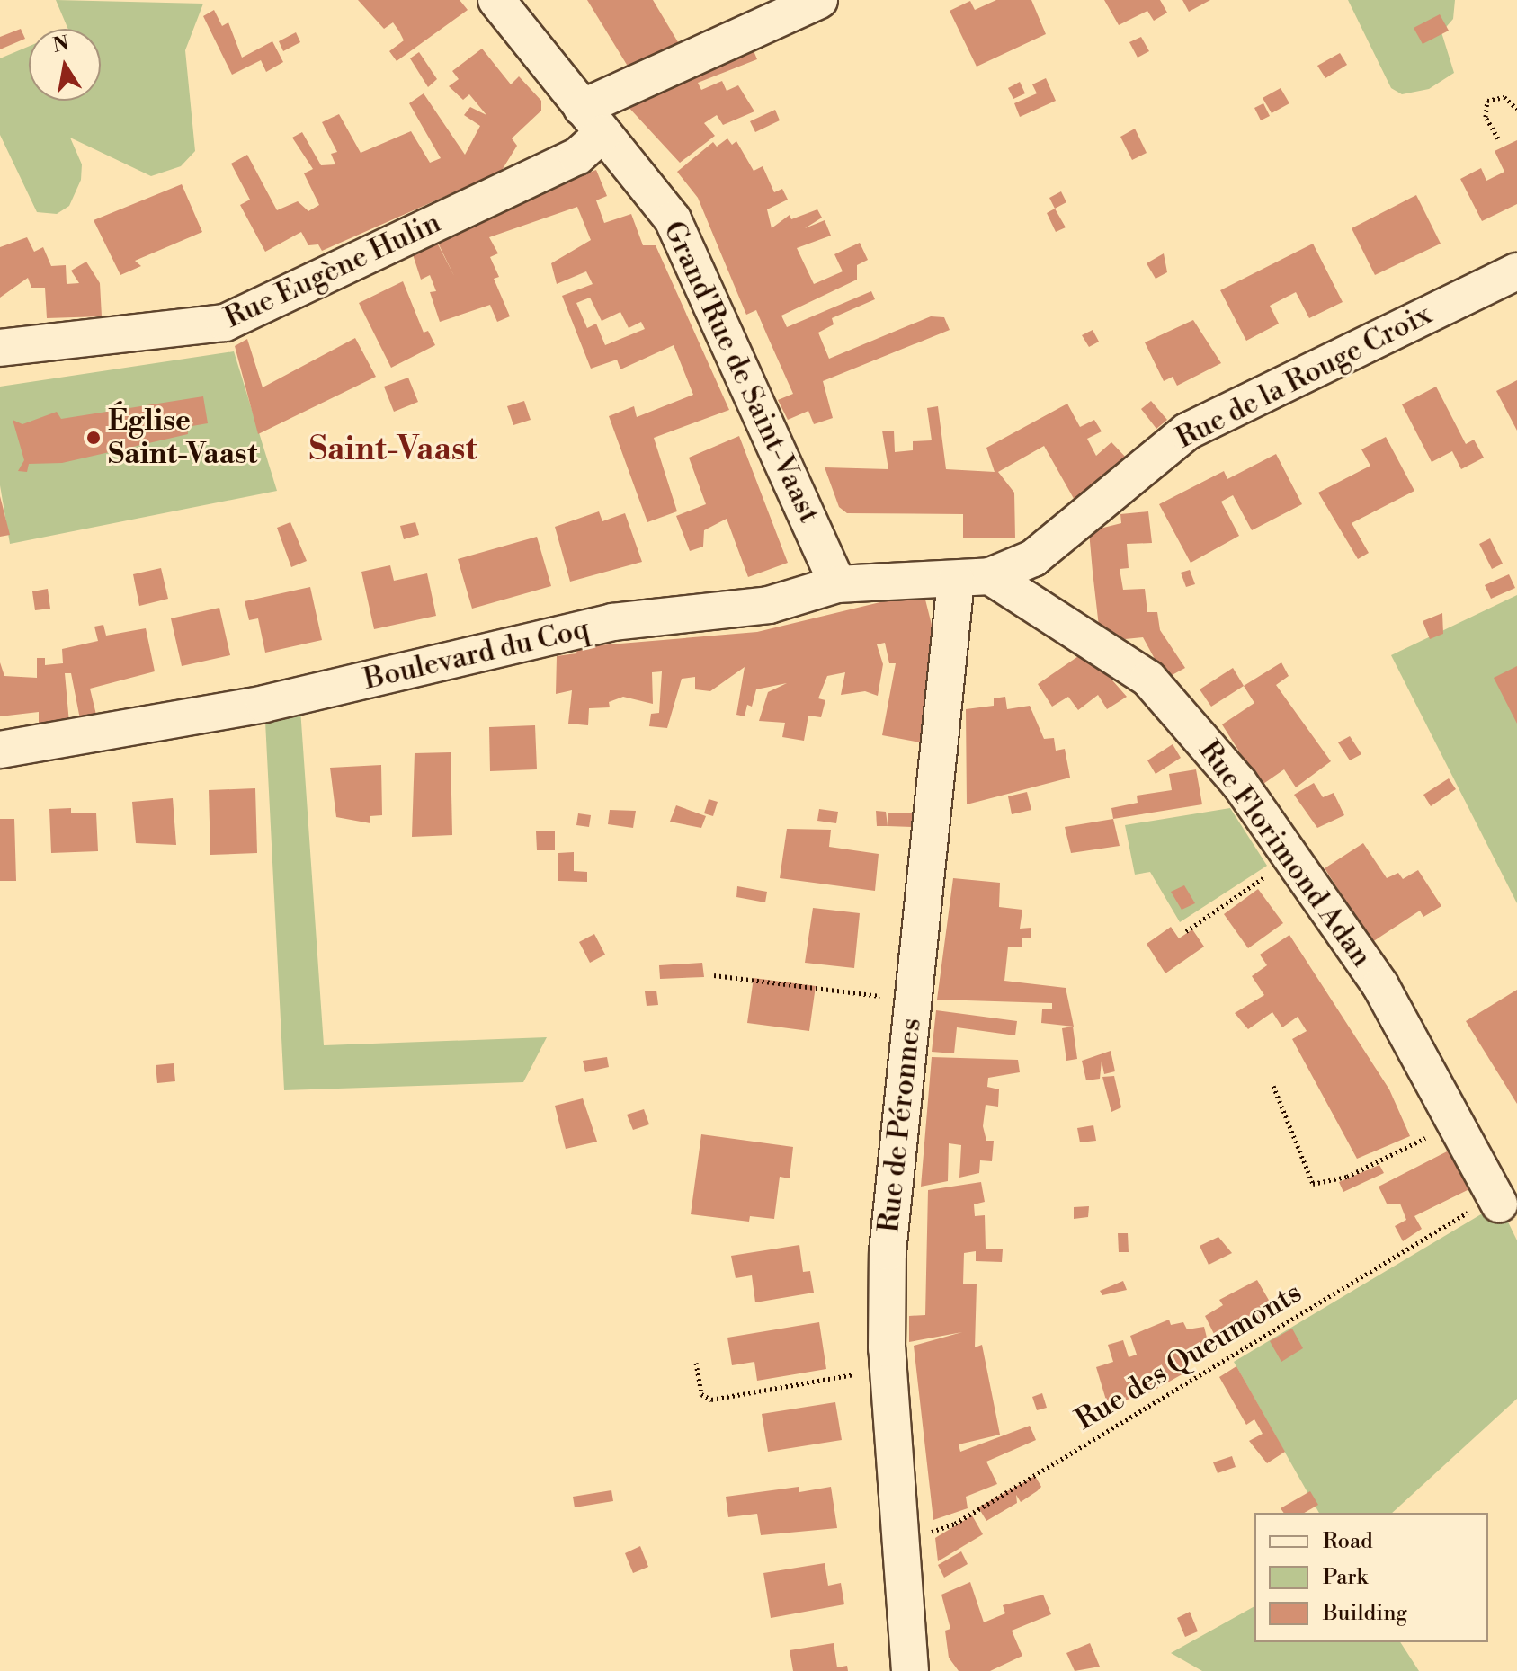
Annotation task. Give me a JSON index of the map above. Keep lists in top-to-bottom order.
{
  "streets": {
    "street": [
      "Rue Eugène Hulin",
      "Grand'Rue de Saint-Vaast",
      "Rue de la Rouge Croix",
      "Boulevard du Coq",
      "Rue Florimond Adan",
      "Rue de Péronnes"
    ],
    "path": ["Rue des Queumonts"]
  },
  "crossings": [
    ["Rue Eugène Hulin", "Grand'Rue de Saint-Vaast"],
    ["Grand'Rue de Saint-Vaast", "Boulevard du Coq"],
    ["Rue de la Rouge Croix", "Boulevard du Coq"],
    ["Rue de la Rouge Croix", "Rue Florimond Adan"],
    ["Rue de la Rouge Croix", "Rue de Péronnes"],
    ["Boulevard du Coq", "Rue de Péronnes"],
    ["Rue Florimond Adan", "Rue des Queumonts"],
    ["Rue de Péronnes", "Rue des Queumonts"]
  ],
  "districts": ["Saint-Vaast"],
  "places": ["Église Saint-Vaast"],
  "legend": ["Road", "Park", "Building"],
  "north": "top"
}
